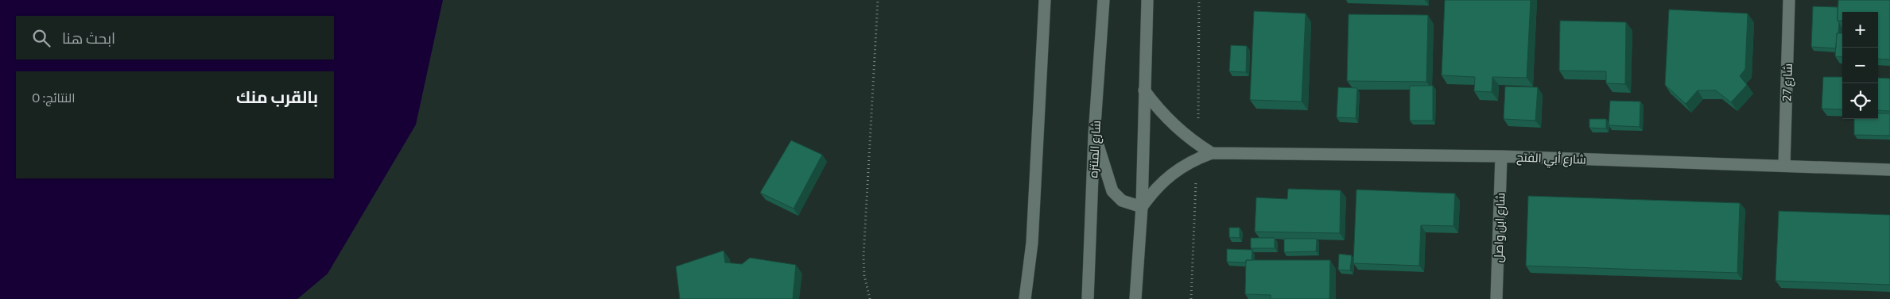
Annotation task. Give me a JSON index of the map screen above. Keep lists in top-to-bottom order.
{
  "streets": {
    "street": [
      "شارع 27",
      "شارع المنتزه",
      "شارع أبي الفتح",
      "شارع ابن واصل"
    ]
  },
  "crossings": [
    ["شارع 27", "شارع أبي الفتح"],
    ["شارع أبي الفتح", "شارع ابن واصل"]
  ],
  "page": {
    "map_buttons": ["+", "−"],
    "search": "ابحث هنا",
    "heading": ["بالقرب منك", "النتائج: 0"]
  }
}
